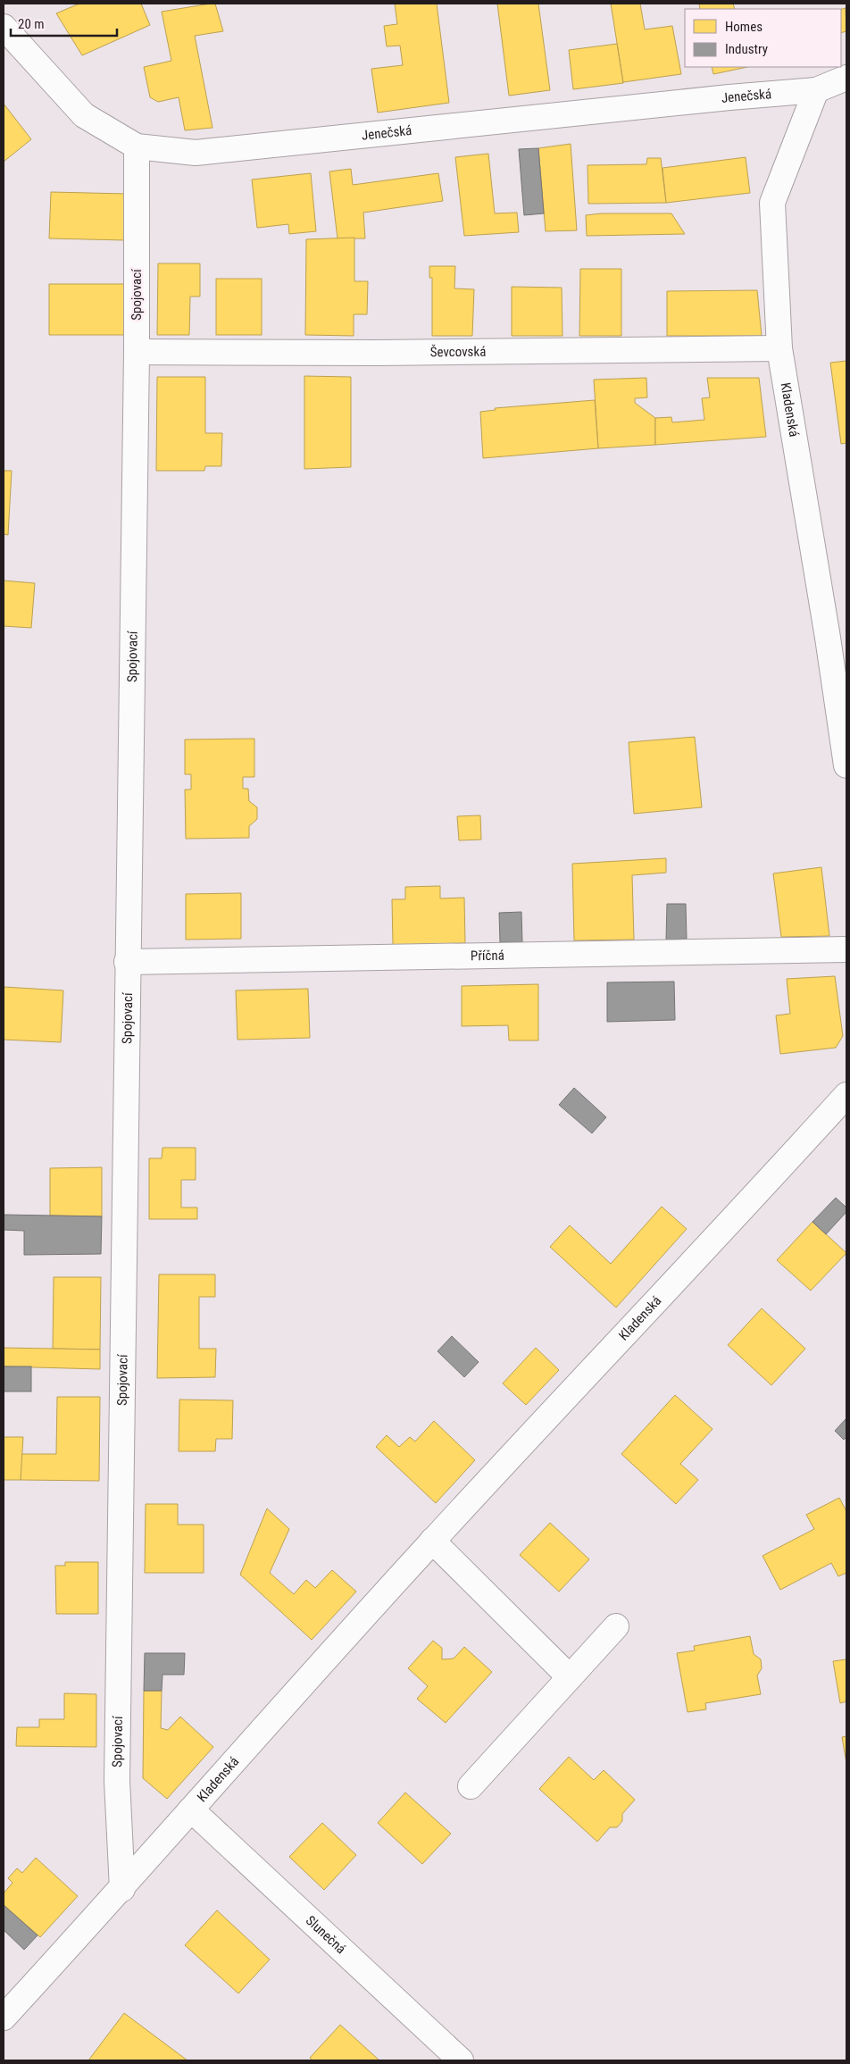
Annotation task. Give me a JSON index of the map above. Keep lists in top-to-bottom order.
{
  "streets": {
    "street": [
      "Jenečská",
      "Spojovací",
      "Ševcovská",
      "Kladenská",
      "Příčná",
      "Slunečná"
    ]
  },
  "crossings": [
    ["Jenečská", "Spojovací"],
    ["Jenečská", "Kladenská"],
    ["Spojovací", "Ševcovská"],
    ["Spojovací", "Kladenská"],
    ["Spojovací", "Příčná"],
    ["Ševcovská", "Kladenská"],
    ["Kladenská", "Slunečná"]
  ],
  "legend": ["Homes", "Industry"],
  "scale_bar": "20 m"
}
